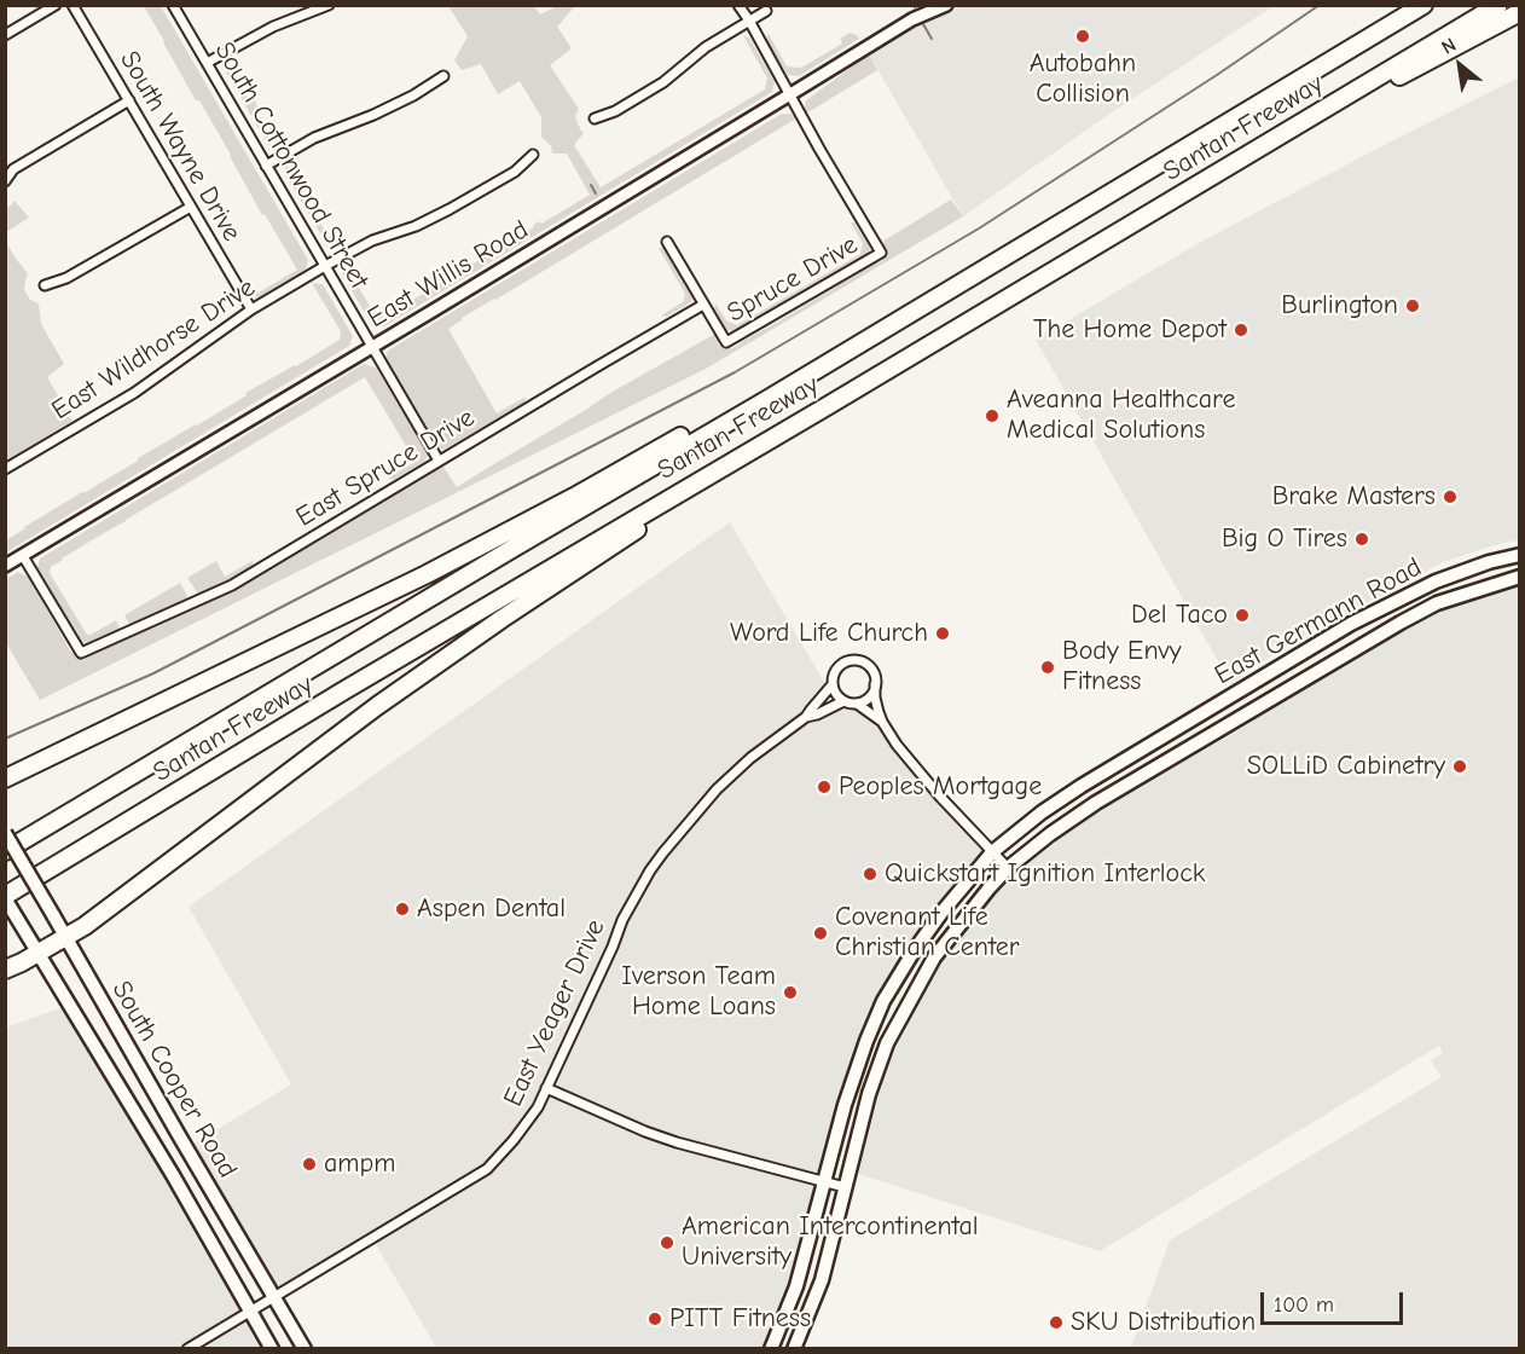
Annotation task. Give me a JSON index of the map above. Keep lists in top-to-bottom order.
{
  "streets": {
    "highway": ["Santan Freeway"],
    "main road": ["East Germann Road", "South Cooper Road"],
    "street": [
      "South Wayne Drive",
      "South Cottonwood Street",
      "East Willis Road",
      "Spruce Drive",
      "East Wildhorse Drive",
      "East Spruce Drive",
      "East Yeager Drive"
    ]
  },
  "crossings": [
    ["Santan Freeway", "South Cooper Road"],
    ["South Wayne Drive", "East Wildhorse Drive"],
    ["South Cottonwood Street", "East Willis Road"],
    ["South Cottonwood Street", "East Wildhorse Drive"],
    ["South Cottonwood Street", "East Spruce Drive"],
    ["East Willis Road", "Spruce Drive"],
    ["East Willis Road", "East Spruce Drive"],
    ["Spruce Drive", "East Spruce Drive"],
    ["East Yeager Drive", "South Cooper Road"]
  ],
  "places": [
    "Autobahn Collision",
    "Burlington",
    "The Home Depot",
    "Aveanna Healthcare Medical Solutions",
    "Brake Masters",
    "Big O Tires",
    "Del Taco",
    "Word Life Church",
    "Body Envy Fitness",
    "SOLLiD Cabinetry",
    "Peoples Mortgage",
    "Quickstart Ignition Interlock",
    "Aspen Dental",
    "Covenant Life Christian Center",
    "Iverson Team Home Loans",
    "ampm",
    "American Intercontinental University",
    "PITT Fitness",
    "SKU Distribution"
  ],
  "scale_bar": "100 m",
  "north": "top left"
}
